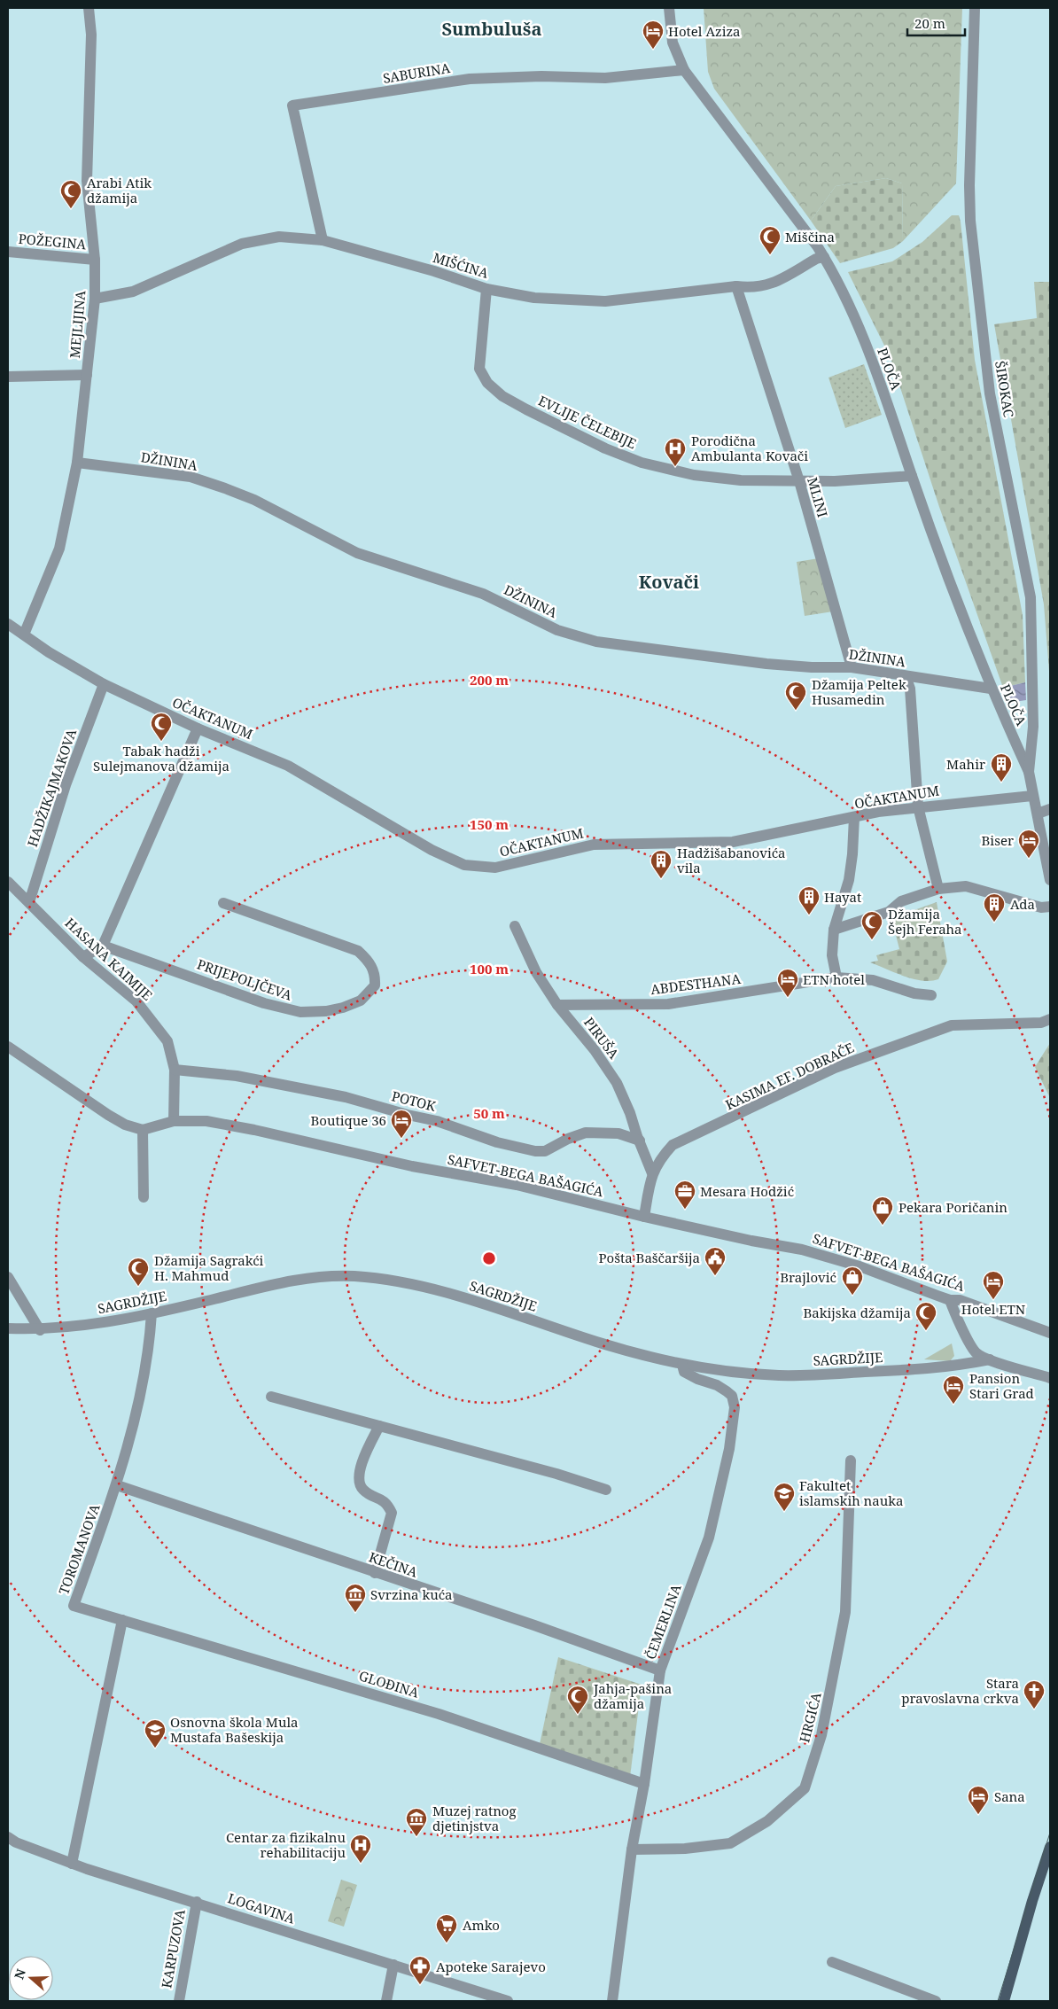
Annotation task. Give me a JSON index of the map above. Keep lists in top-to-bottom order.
{
  "streets": {
    "street": [
      "SABURINA",
      "POŽEGINA",
      "MIŠĆINA",
      "MEJLIJINA",
      "PLOČA",
      "ŠIROKAC",
      "EVLIJE ČELEBIJE",
      "DŽININA",
      "MLINI",
      "OČAKTANUM",
      "HADŽIKAJMAKOVA",
      "HASANA KAIMIJE",
      "PRIJEPOLJČEVA",
      "ABDESTHANA",
      "PIRUŠA",
      "KASIMA EF. DOBRAČE",
      "POTOK",
      "SAFVET-BEGA BAŠAGIĆA",
      "SAGRDŽIJE",
      "TOROMANOVA",
      "KEČINA",
      "ČEMERLINA",
      "GLOĐINA",
      "HRGIĆA",
      "LOGAVINA",
      "KARPUZOVA"
    ]
  },
  "crossings": [
    ["SABURINA", "MIŠĆINA"],
    ["SABURINA", "PLOČA"],
    ["POŽEGINA", "MEJLIJINA"],
    ["MIŠĆINA", "MEJLIJINA"],
    ["MIŠĆINA", "PLOČA"],
    ["MIŠĆINA", "EVLIJE ČELEBIJE"],
    ["MIŠĆINA", "MLINI"],
    ["MEJLIJINA", "DŽININA"],
    ["MEJLIJINA", "OČAKTANUM"],
    ["PLOČA", "ŠIROKAC"],
    ["PLOČA", "EVLIJE ČELEBIJE"],
    ["PLOČA", "DŽININA"],
    ["EVLIJE ČELEBIJE", "MLINI"],
    ["DŽININA", "MLINI"],
    ["OČAKTANUM", "HADŽIKAJMAKOVA"],
    ["HADŽIKAJMAKOVA", "HASANA KAIMIJE"],
    ["HASANA KAIMIJE", "POTOK"],
    ["HASANA KAIMIJE", "SAFVET-BEGA BAŠAGIĆA"],
    ["ABDESTHANA", "PIRUŠA"],
    ["PIRUŠA", "KASIMA EF. DOBRAČE"],
    ["PIRUŠA", "POTOK"],
    ["KASIMA EF. DOBRAČE", "SAFVET-BEGA BAŠAGIĆA"],
    ["SAFVET-BEGA BAŠAGIĆA", "SAGRDŽIJE"],
    ["SAGRDŽIJE", "TOROMANOVA"],
    ["SAGRDŽIJE", "ČEMERLINA"],
    ["TOROMANOVA", "KEČINA"],
    ["TOROMANOVA", "GLOĐINA"],
    ["KEČINA", "ČEMERLINA"],
    ["ČEMERLINA", "GLOĐINA"],
    ["ČEMERLINA", "HRGIĆA"],
    ["LOGAVINA", "KARPUZOVA"]
  ],
  "districts": ["Sumbuluša", "Kovači"],
  "places": {
    "hotel": [
      "Hotel Aziza",
      "Biser",
      "ETN hotel",
      "Boutique 36",
      "Hotel ETN",
      "Pansion Stari Grad",
      "Sana"
    ],
    "mosque": [
      "Arabi Atik džamija",
      "Miščina",
      "Džamija Peltek Husamedin",
      "Tabak hadži Sulejmanova džamija",
      "Džamija Šejh Feraha",
      "Džamija Sagrakći H. Mahmud",
      "Bakijska džamija",
      "Jahja-pašina džamija"
    ],
    "hospital": ["Porodična Ambulanta Kovači", "Centar za fizikalnu rehabilitaciju"],
    "building": [
      "Mahir",
      "Hadžišabanovića vila",
      "Hayat",
      "Ada"
    ],
    "office": ["Mesara Hodžić"],
    "shop": ["Pekara Poričanin", "Brajlović"],
    "public building": ["Pošta Baščaršija"],
    "school or university": ["Fakultet islamskih nauka", "Osnovna škola Mula Mustafa Bašeskija"],
    "museum": ["Svrzina kuća", "Muzej ratnog djetinjstva"],
    "church": ["Stara pravoslavna crkva"],
    "supermarket": ["Amko"],
    "pharmacy": ["Apoteke Sarajevo"]
  },
  "scale_bar": "20 m",
  "north": "left",
  "rings": [
    "200 m",
    "150 m",
    "100 m",
    "50 m"
  ]
}
